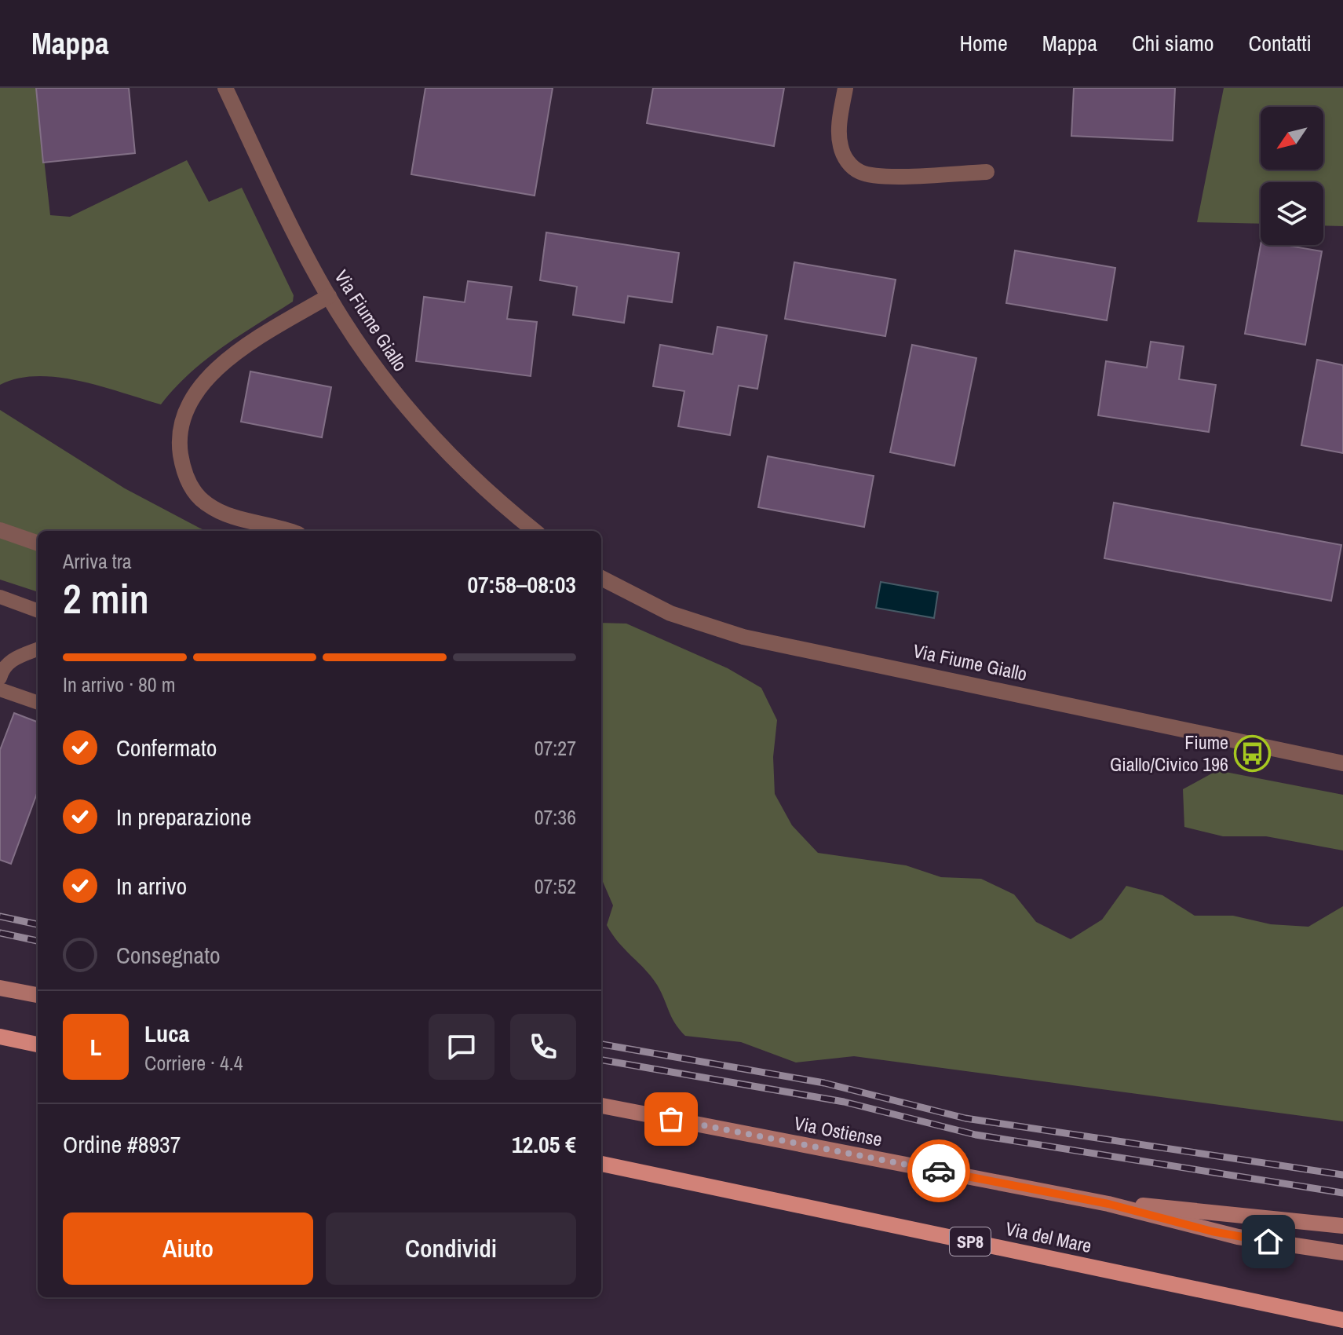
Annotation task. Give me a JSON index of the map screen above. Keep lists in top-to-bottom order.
{
  "streets": {
    "main road": ["Via Ostiense", "Via del Mare", "SP8"],
    "street": ["Via Fiume Giallo"]
  },
  "places": {
    "bus stop": ["Fiume Giallo/Civico 196"]
  },
  "north": "bottom left",
  "page": {
    "header": "Mappa",
    "nav": [
      "Home",
      "Mappa",
      "Chi siamo",
      "Contatti"
    ],
    "heading": ["2 min", "Arriva tra", "07:58–08:03"],
    "panel": [
      "Luca",
      "Corriere · 4.4",
      "Ordine #8937",
      "12.05 €"
    ],
    "bar": "In arrivo · 80 m",
    "list": [
      ["Confermato", "07:27"],
      ["In preparazione", "07:36"],
      ["In arrivo", "07:52"],
      "Consegnato"
    ],
    "round": "L",
    "buttons": ["Aiuto", "Condividi"]
  }
}
